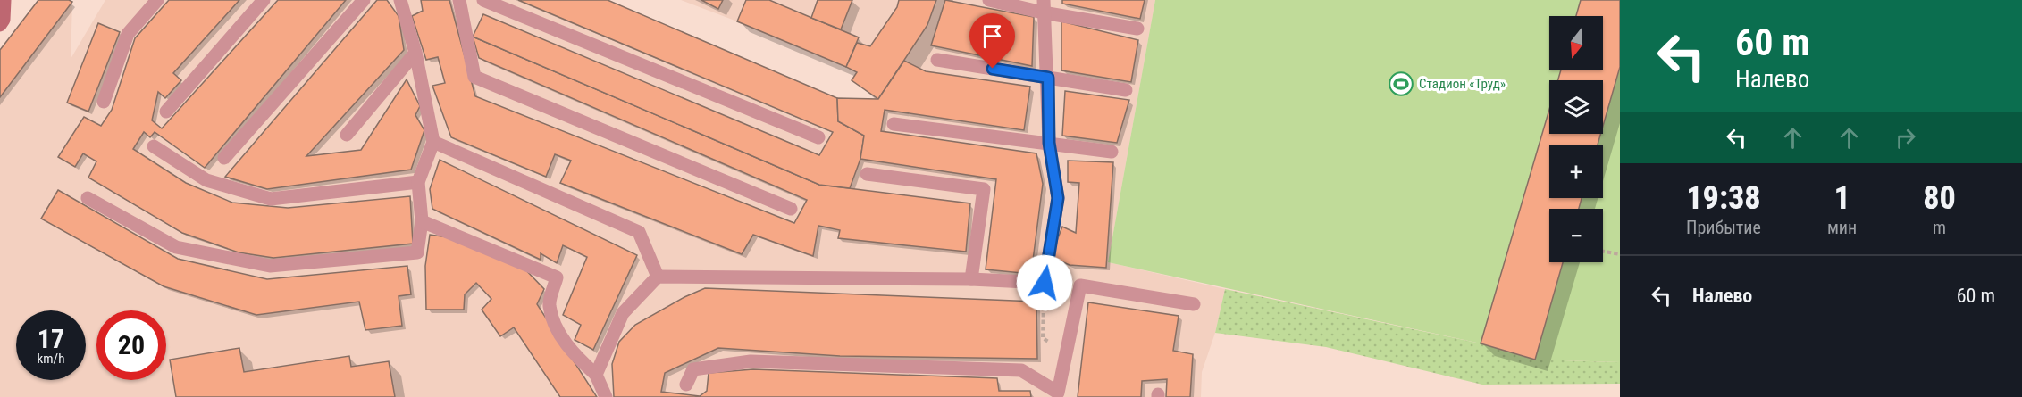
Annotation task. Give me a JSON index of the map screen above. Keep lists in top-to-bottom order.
{
  "places": {
    "sports": ["Стадион «Труд»"]
  },
  "north": "bottom",
  "page": {
    "turn": ["60 m", "Налево"],
    "map_buttons": ["+", "−"],
    "eta": [
      "19:38",
      "Прибытие",
      "1",
      "мин",
      "80",
      "m"
    ],
    "list": [
      {
        "name": "Налево",
        "value": "60 m"
      }
    ],
    "speed": "17 km/h",
    "limit": "20"
  }
}
